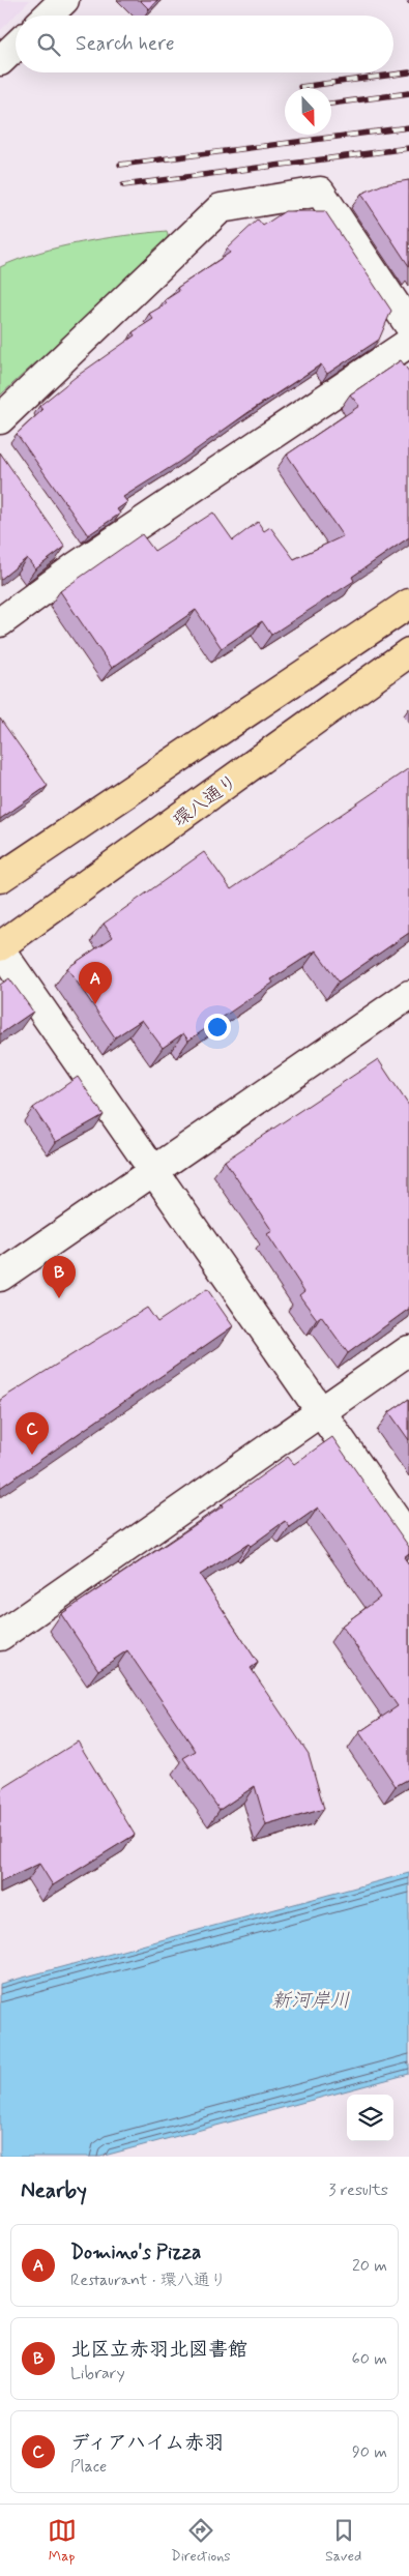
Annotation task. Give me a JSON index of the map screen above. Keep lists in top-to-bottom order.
{
  "streets": {
    "main road": ["環八通り"]
  },
  "water": ["新河岸川"],
  "north": "bottom",
  "page": {
    "search": "Search here",
    "pins": ["A", "B", "C"],
    "heading": ["Nearby", "3 results"],
    "list": [
      {
        "mark": "A",
        "name": "Domino's Pizza",
        "note": "Restaurant · 環八通り",
        "value": "20 m"
      },
      {
        "mark": "B",
        "name": "北区立赤羽北図書館",
        "note": "Library",
        "value": "60 m"
      },
      {
        "mark": "C",
        "name": "ディアハイム赤羽",
        "note": "Place",
        "value": "90 m"
      }
    ],
    "nav": ["Map", "Directions", "Saved"]
  }
}
